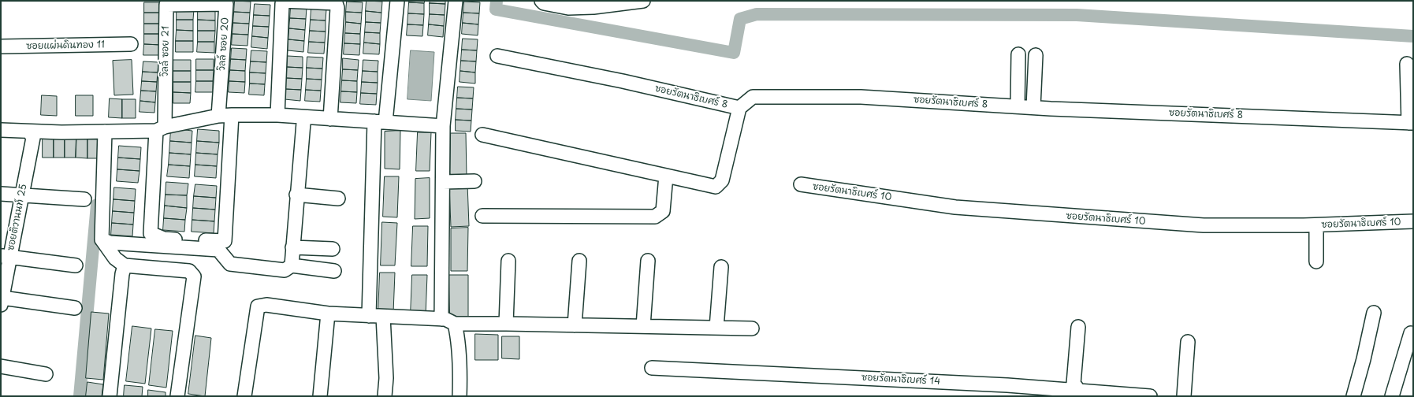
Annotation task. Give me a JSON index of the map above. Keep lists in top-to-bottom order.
{
  "streets": {
    "street": [
      "วิลล์ ซอย 20",
      "ซอยแผ่นดินทอง 11",
      "วิลล์ ซอย 21",
      "ซอยรัตนาธิเบศร์ 8",
      "ซอยรัตนาธิเบศร์ 10",
      "ซอยติวานนท์ 25",
      "ซอยรัตนาธิเบศร์ 14"
    ]
  },
  "crossings": [
    ["วิลล์ ซอย 20", "วิลล์ ซอย 21"]
  ]
}
